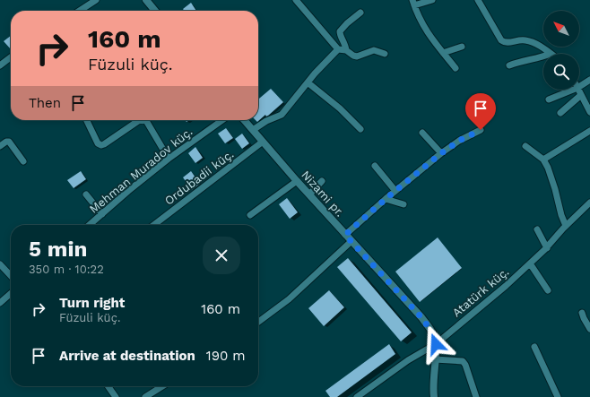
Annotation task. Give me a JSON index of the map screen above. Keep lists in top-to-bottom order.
{
  "streets": {
    "street": [
      "Mehman Muradov küç.",
      "Ordubadii küç.",
      "Nizami pr.",
      "Atatürk küç."
    ]
  },
  "crossings": [
    ["Ordubadii küç.", "Nizami pr."],
    ["Nizami pr.", "Atatürk küç."]
  ],
  "north": "top left",
  "page": {
    "turn": ["160 m", "Füzuli küç."],
    "then": "Then",
    "heading": ["5 min", "350 m · 10:22"],
    "list": [
      {
        "name": "Turn right",
        "note": "Füzuli küç.",
        "value": "160 m"
      },
      {
        "name": "Arrive at destination",
        "value": "190 m"
      }
    ]
  }
}
